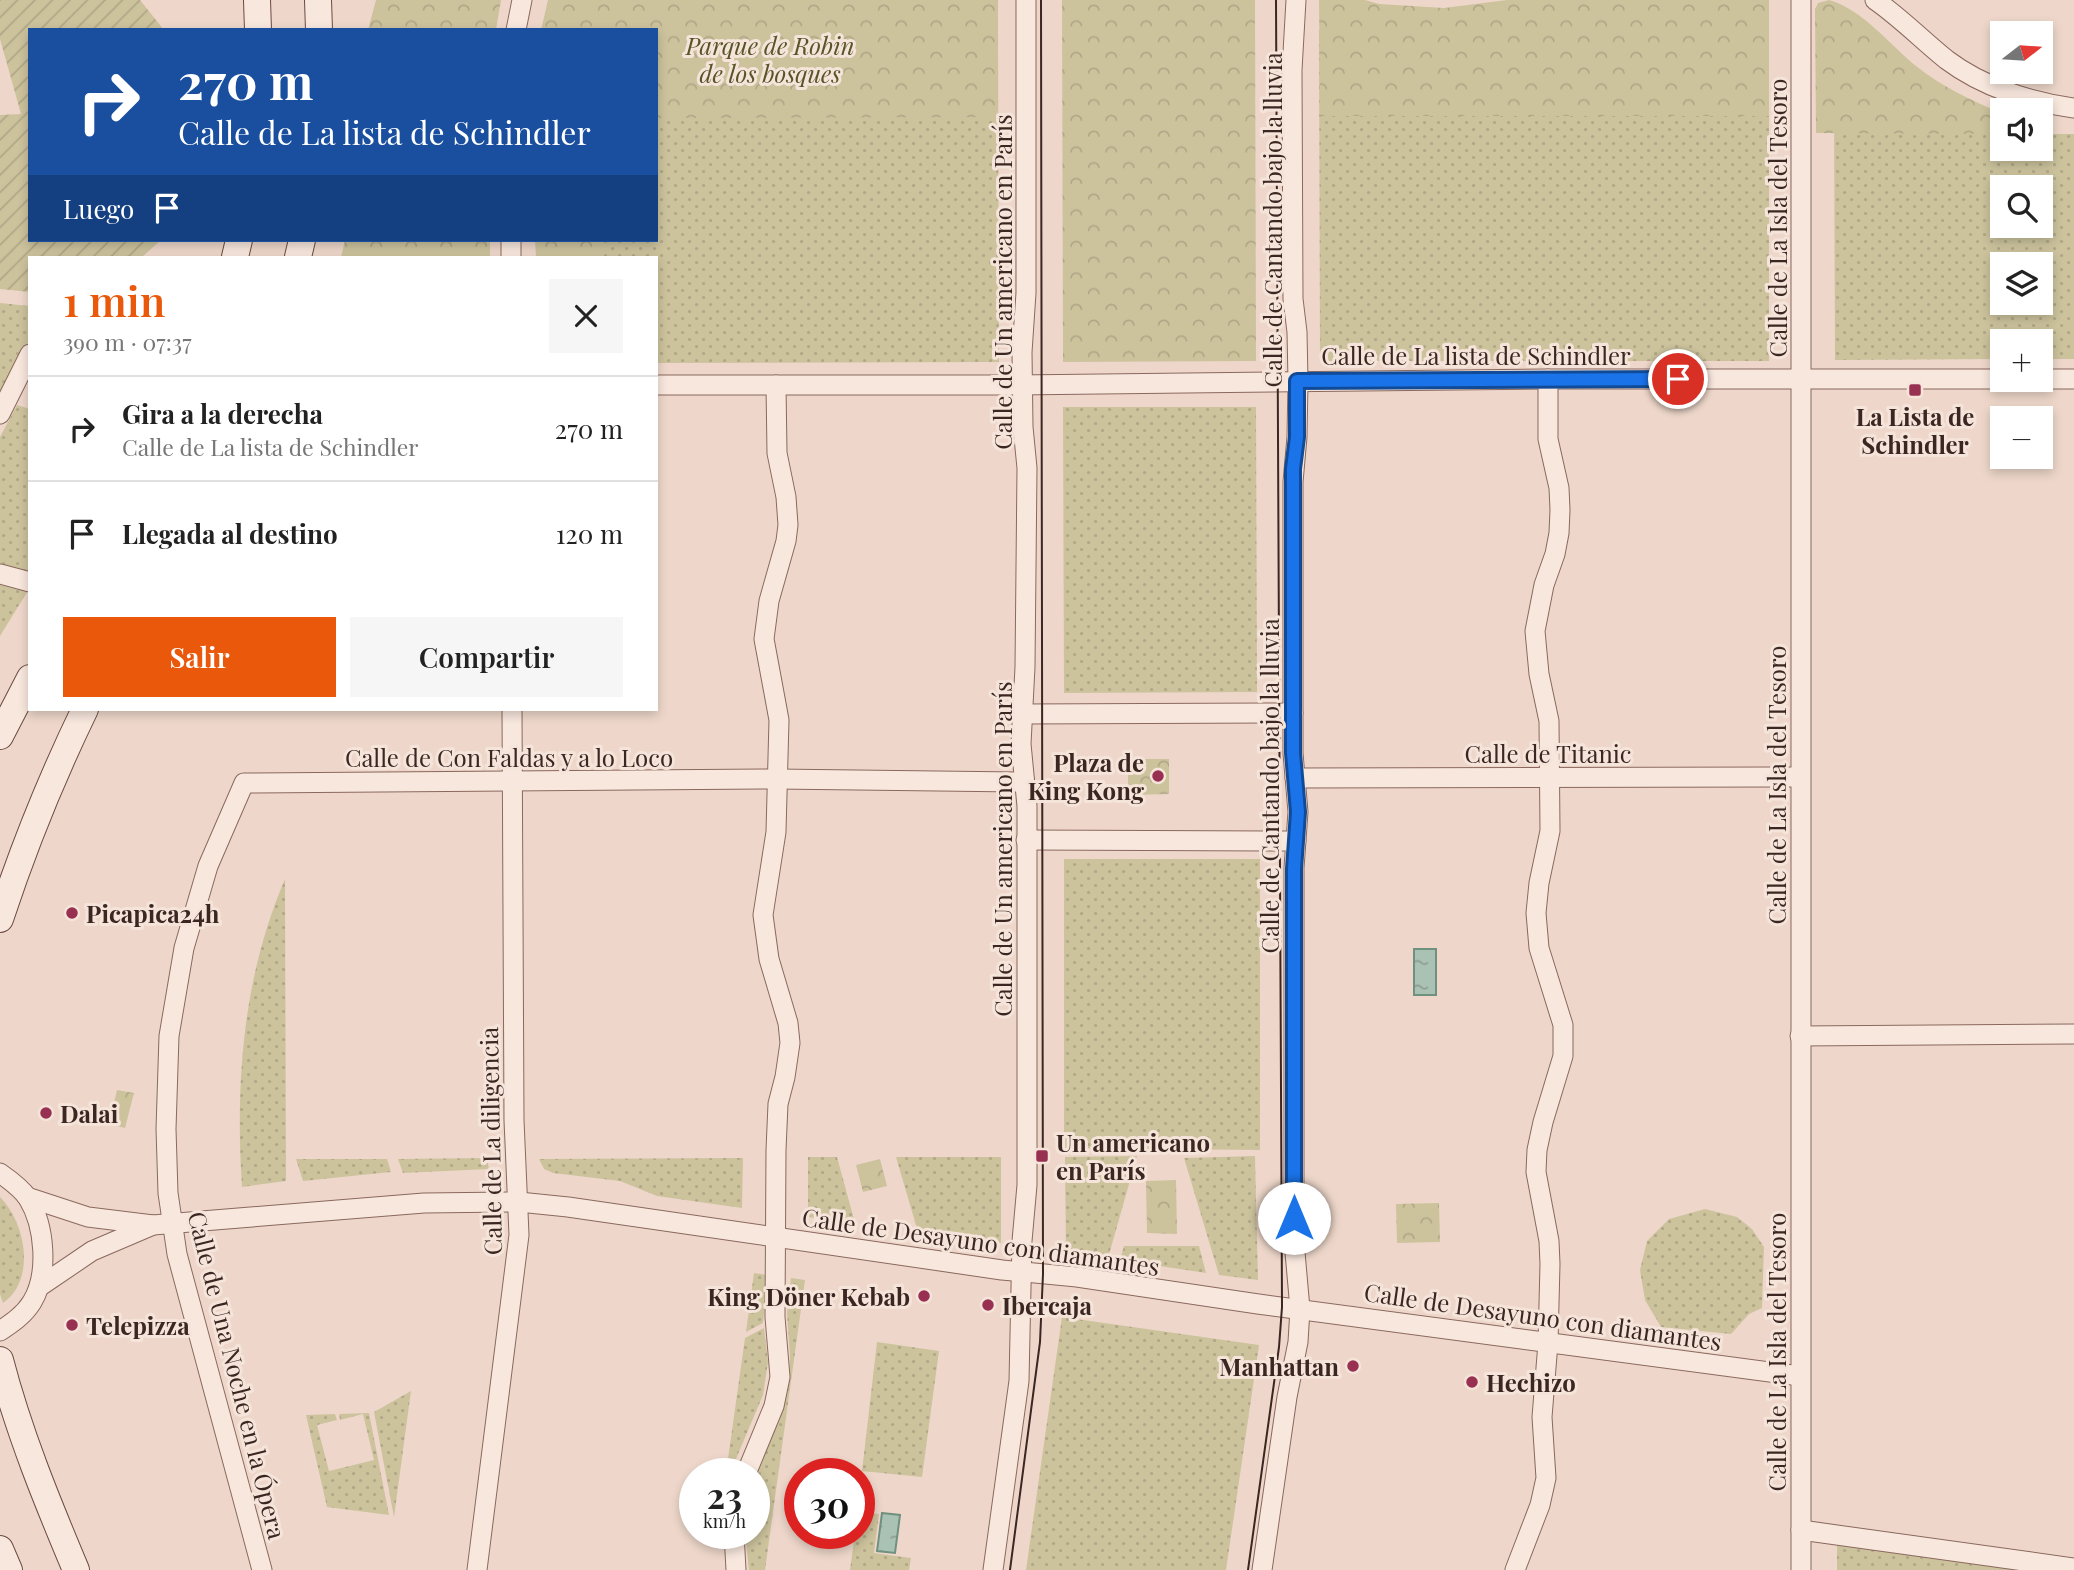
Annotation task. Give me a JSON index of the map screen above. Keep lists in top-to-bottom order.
{
  "streets": {
    "street": [
      "Calle de La Isla del Tesoro",
      "Calle de Cantando bajo la lluvia",
      "Calle de Un americano en París",
      "Calle de La lista de Schindler",
      "Calle de Titanic",
      "Calle de Con Faldas y a lo Loco",
      "Calle de La diligencia",
      "Calle de Desayuno con diamantes",
      "Calle de Una Noche en la Ópera"
    ]
  },
  "crossings": [
    ["Calle de La Isla del Tesoro", "Calle de La lista de Schindler"],
    ["Calle de La Isla del Tesoro", "Calle de Titanic"],
    ["Calle de La Isla del Tesoro", "Calle de Desayuno con diamantes"],
    ["Calle de Cantando bajo la lluvia", "Calle de La lista de Schindler"],
    ["Calle de Cantando bajo la lluvia", "Calle de Titanic"],
    ["Calle de Cantando bajo la lluvia", "Calle de Desayuno con diamantes"],
    ["Calle de Un americano en París", "Calle de La lista de Schindler"],
    ["Calle de Un americano en París", "Calle de Desayuno con diamantes"],
    ["Calle de Con Faldas y a lo Loco", "Calle de La diligencia"],
    ["Calle de Con Faldas y a lo Loco", "Calle de Una Noche en la Ópera"],
    ["Calle de La diligencia", "Calle de Desayuno con diamantes"],
    ["Calle de Desayuno con diamantes", "Calle de Una Noche en la Ópera"]
  ],
  "parks": ["Parque de Robin de los bosques"],
  "places": {
    "transit": ["La Lista de Schindler", "Un americano en París"],
    "other": [
      "Plaza de King Kong",
      "Picapica24h",
      "Dalai",
      "King Döner Kebab",
      "Ibercaja",
      "Telepizza",
      "Manhattan",
      "Hechizo"
    ]
  },
  "north": "right",
  "page": {
    "map_buttons": ["+", "−"],
    "turn": ["270 m", "Calle de La lista de Schindler"],
    "then": "Luego",
    "heading": ["1 min", "390 m · 07:37"],
    "list": [
      {
        "name": "Gira a la derecha",
        "note": "Calle de La lista de Schindler",
        "value": "270 m"
      },
      {
        "name": "Llegada al destino",
        "value": "120 m"
      }
    ],
    "buttons": ["Salir", "Compartir"],
    "speed": "23 km/h",
    "limit": "30"
  }
}
